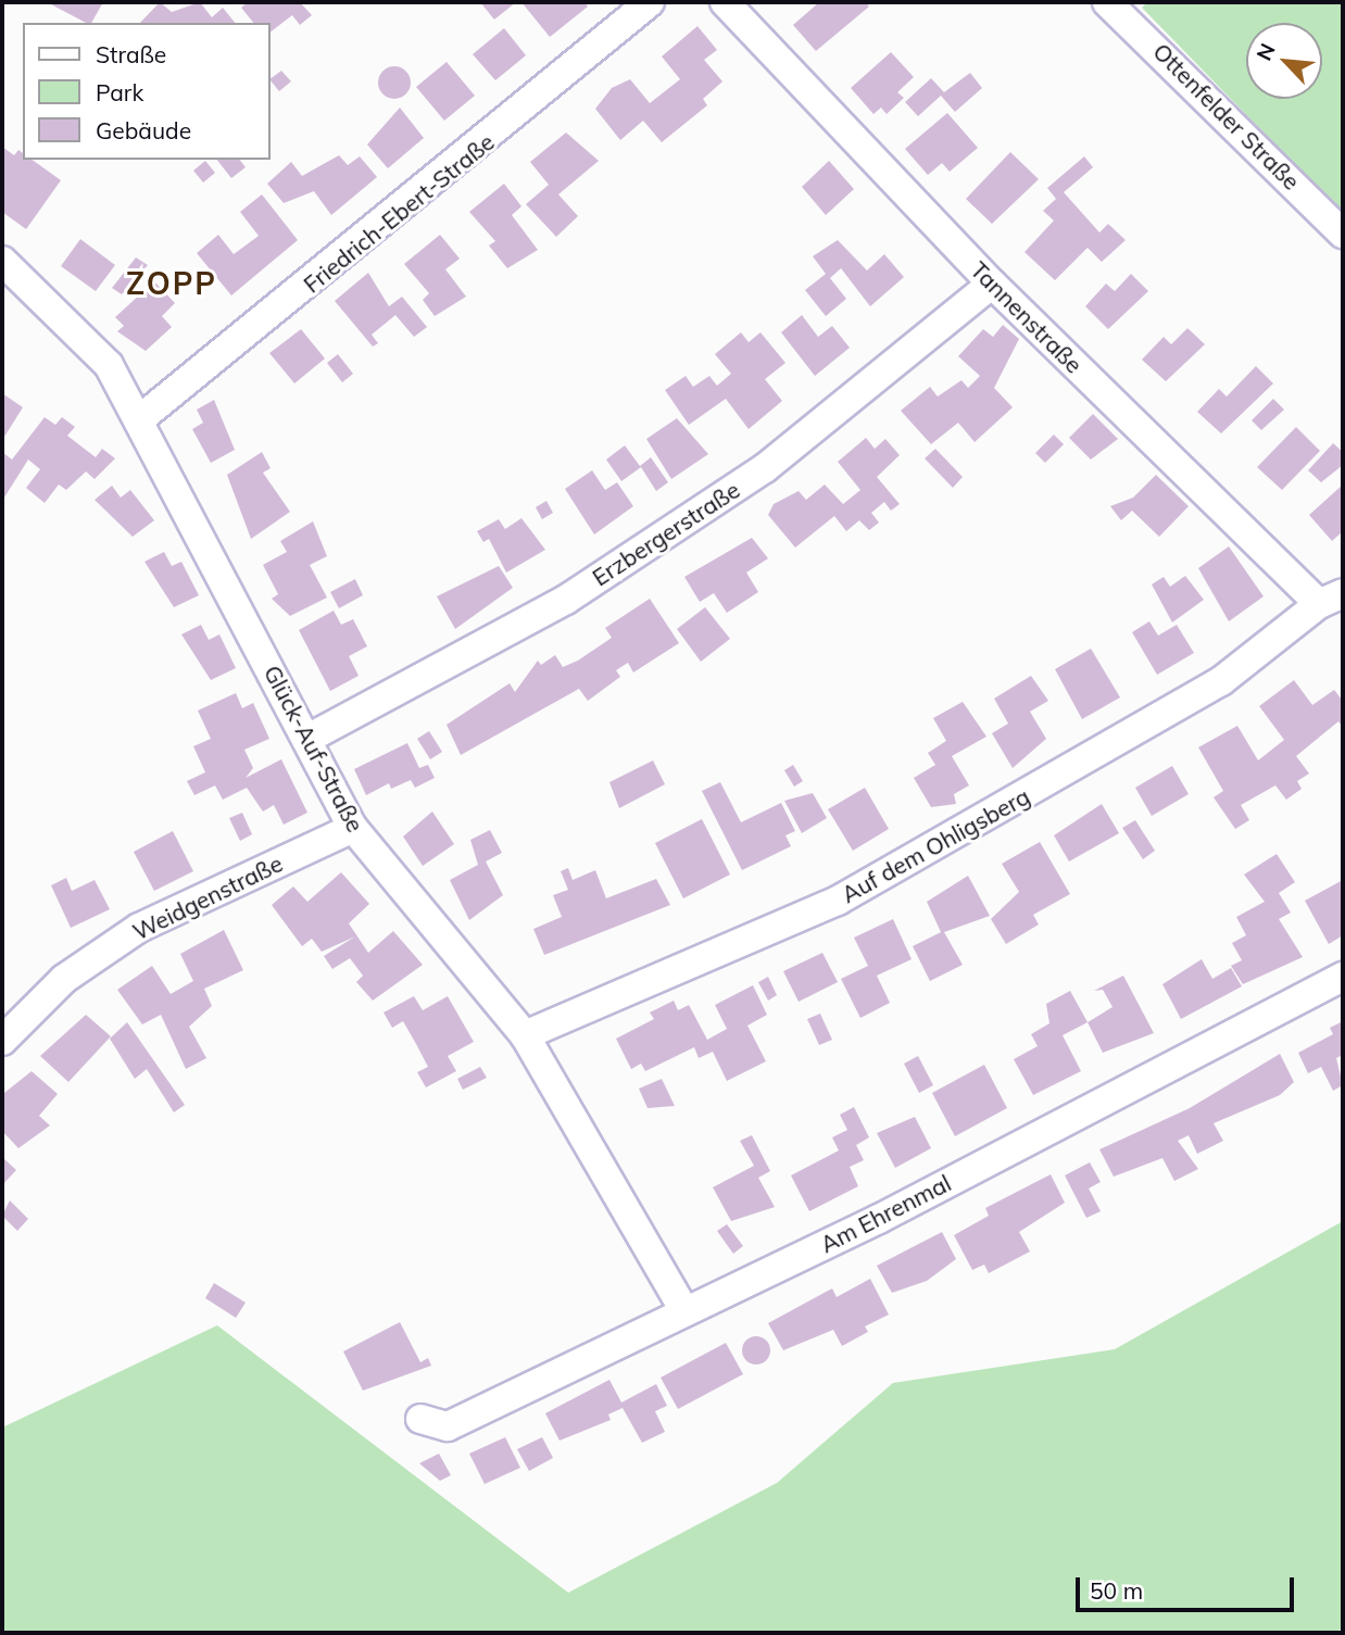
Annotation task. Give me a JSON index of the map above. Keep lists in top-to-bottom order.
{
  "streets": {
    "street": [
      "Ottenfelder Straße",
      "Friedrich-Ebert-Straße",
      "Tannenstraße",
      "Erzbergerstraße",
      "Glück-Auf-Straße",
      "Auf dem Ohligsberg",
      "Weidgenstraße",
      "Am Ehrenmal"
    ]
  },
  "crossings": [
    ["Friedrich-Ebert-Straße", "Glück-Auf-Straße"],
    ["Tannenstraße", "Erzbergerstraße"],
    ["Tannenstraße", "Auf dem Ohligsberg"],
    ["Erzbergerstraße", "Glück-Auf-Straße"],
    ["Glück-Auf-Straße", "Auf dem Ohligsberg"],
    ["Glück-Auf-Straße", "Weidgenstraße"],
    ["Glück-Auf-Straße", "Am Ehrenmal"]
  ],
  "districts": ["ZOPP"],
  "legend": ["Straße", "Park", "Gebäude"],
  "scale_bar": "50 m",
  "north": "top left"
}
